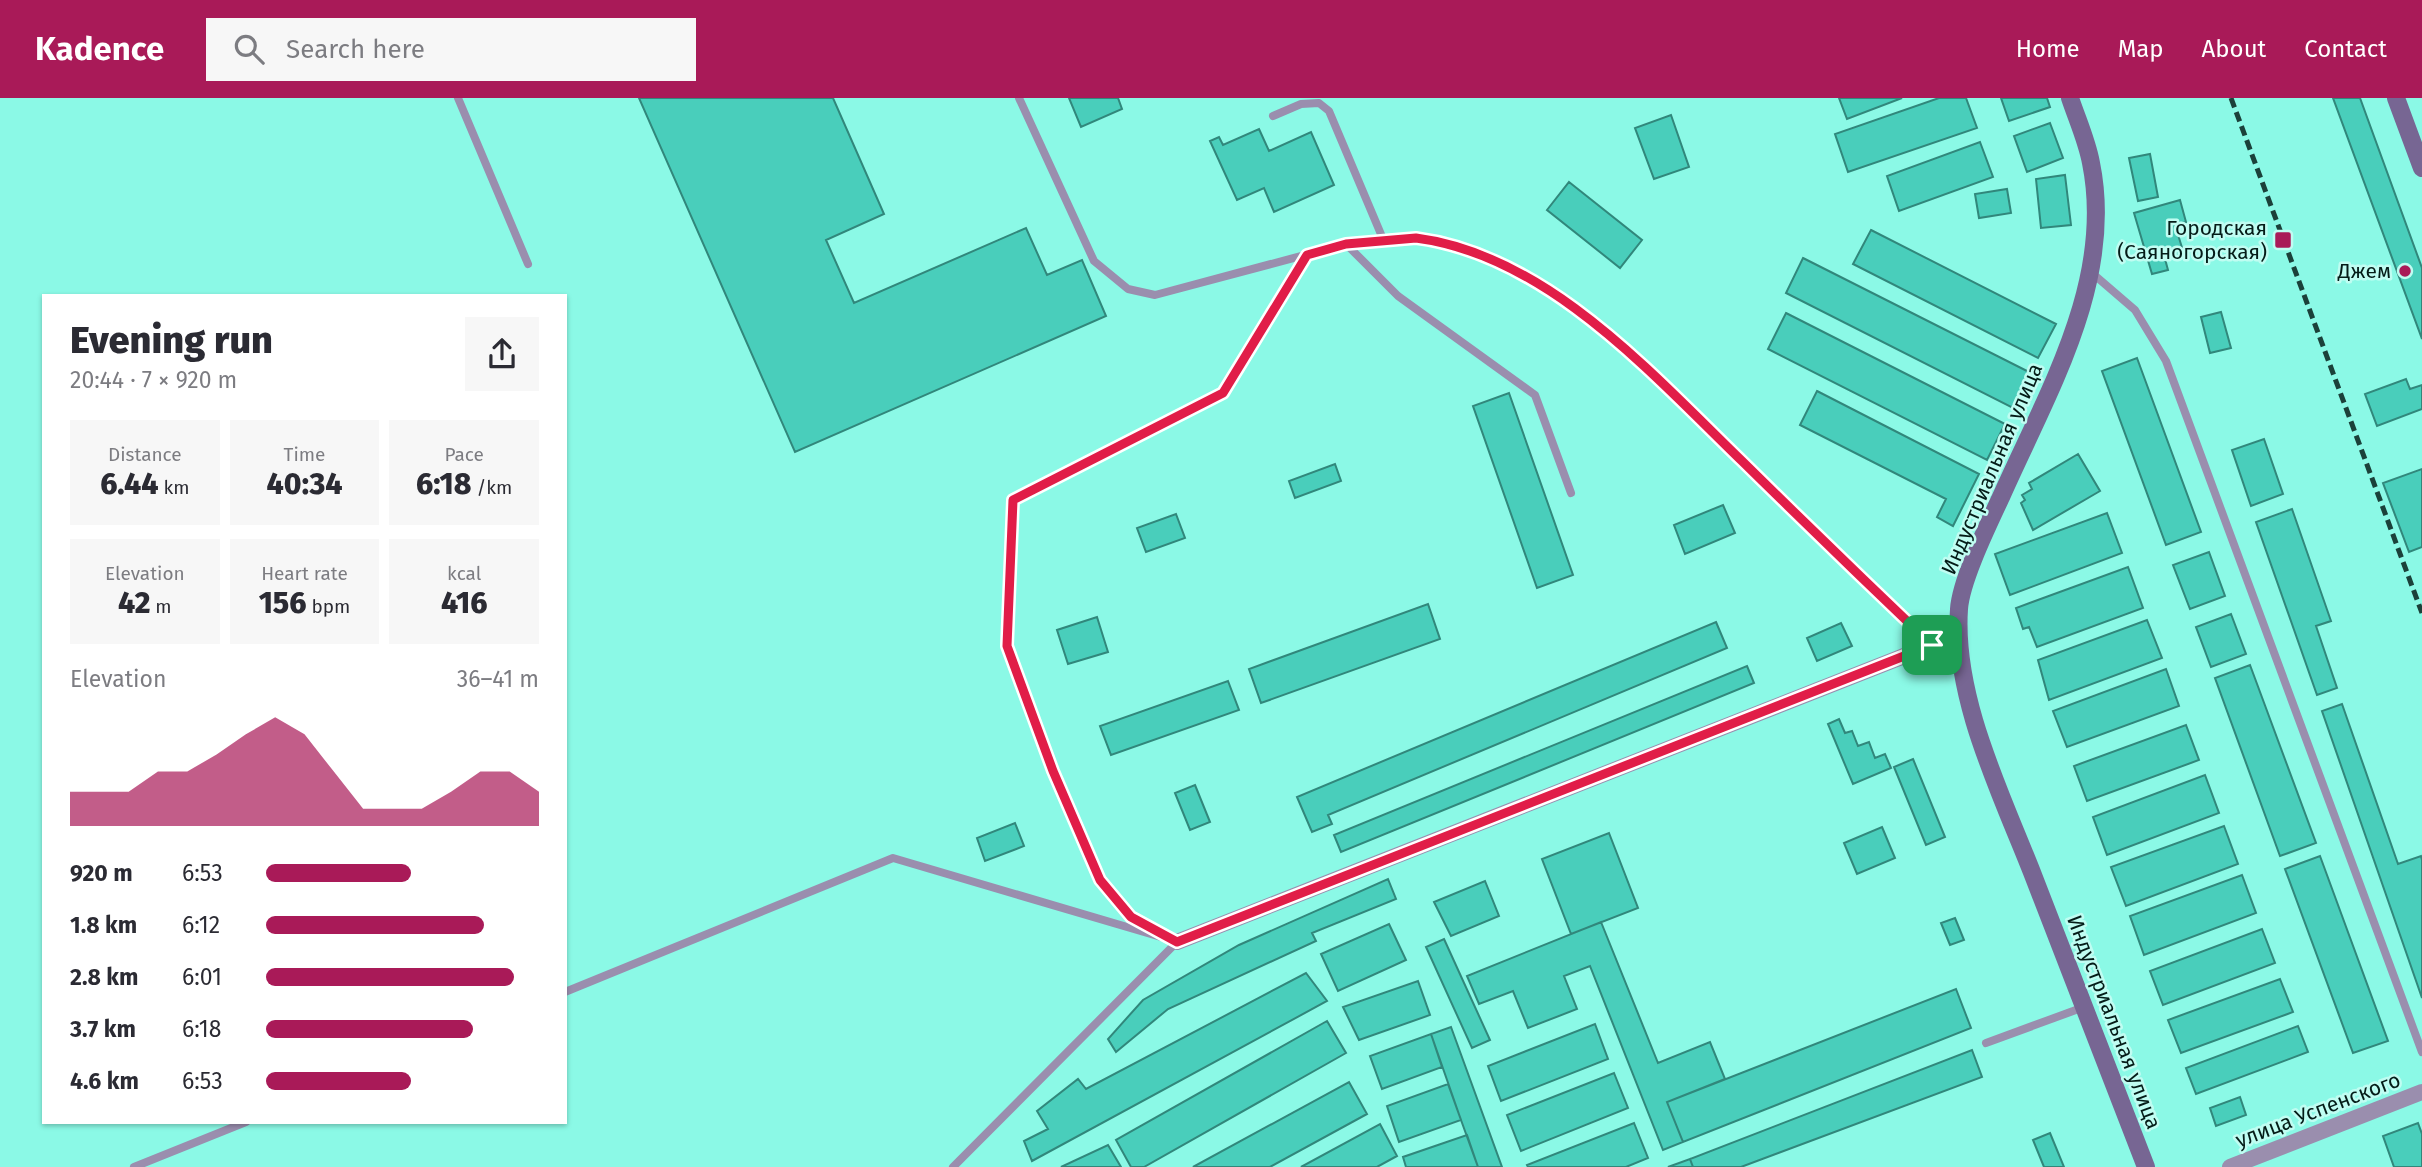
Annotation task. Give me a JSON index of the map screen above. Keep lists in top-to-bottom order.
{
  "streets": {
    "street": ["Индустриальная улица", "улица Успенского"]
  },
  "places": {
    "transit": ["Городская (Саяногорская)"],
    "other": ["Джем"]
  },
  "page": {
    "header": "Kadence",
    "search": "Search here",
    "nav": [
      "Home",
      "Map",
      "About",
      "Contact"
    ],
    "heading": ["Evening run", "20:44 · 7 × 920 m"],
    "stats": [
      ["Distance", "6.44 km"],
      ["Time", "40:34"],
      ["Pace", "6:18 /km"],
      ["Elevation", "42 m"],
      ["Heart rate", "156 bpm"],
      ["kcal", "416"]
    ],
    "chart": ["Elevation", "36–41 m"],
    "list": [
      {
        "name": "920 m",
        "note": "6:53"
      },
      {
        "name": "1.8 km",
        "note": "6:12"
      },
      {
        "name": "2.8 km",
        "note": "6:01"
      },
      {
        "name": "3.7 km",
        "note": "6:18"
      },
      {
        "name": "4.6 km",
        "note": "6:53"
      }
    ]
  }
}
